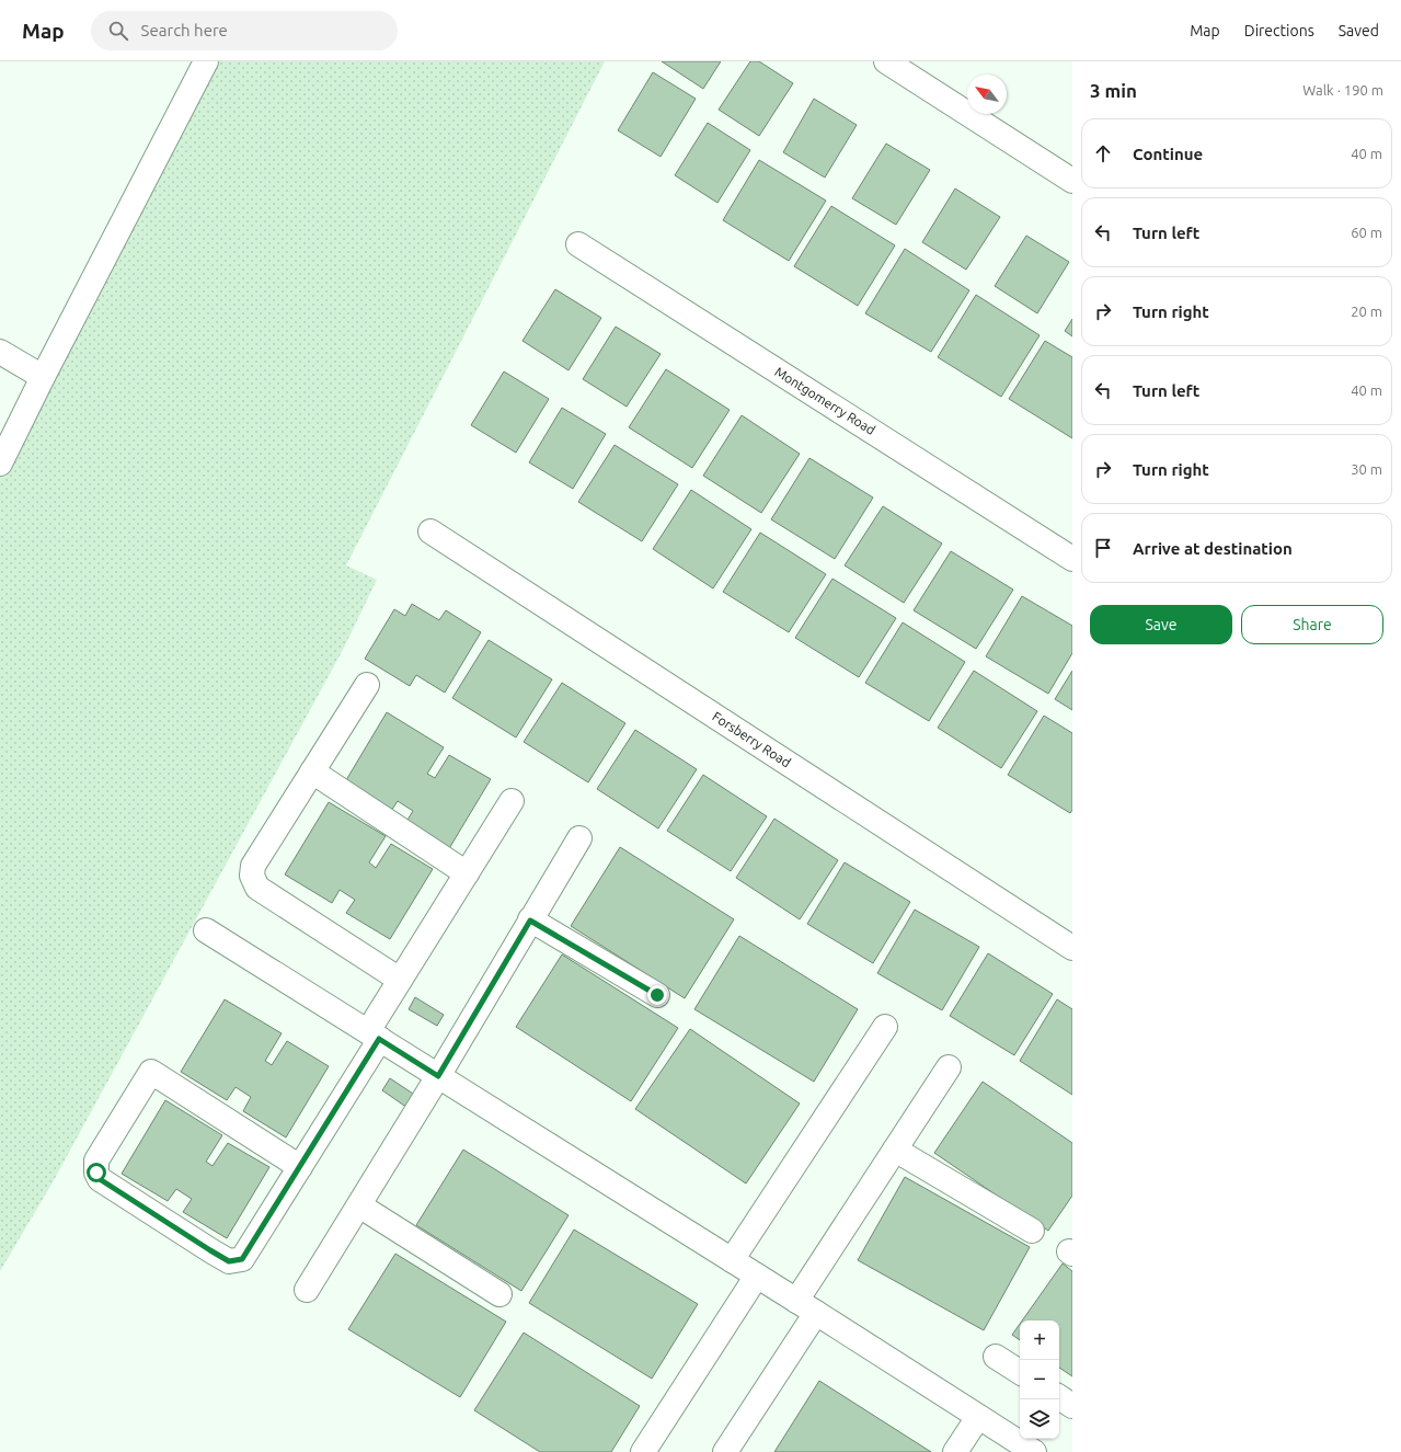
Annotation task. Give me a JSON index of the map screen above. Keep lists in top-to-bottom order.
{
  "streets": {
    "street": ["Montgomerry Road", "Forsberry Road"]
  },
  "north": "top left",
  "page": {
    "header": "Map",
    "search": "Search here",
    "nav": ["Map", "Directions", "Saved"],
    "heading": ["3 min", "Walk · 190 m"],
    "list": [
      ["Continue", "40 m"],
      ["Turn left", "60 m"],
      ["Turn right", "20 m"],
      ["Turn left", "40 m"],
      ["Turn right", "30 m"],
      "Arrive at destination"
    ],
    "buttons": ["Save", "Share"],
    "map_buttons": ["+", "−"]
  }
}
